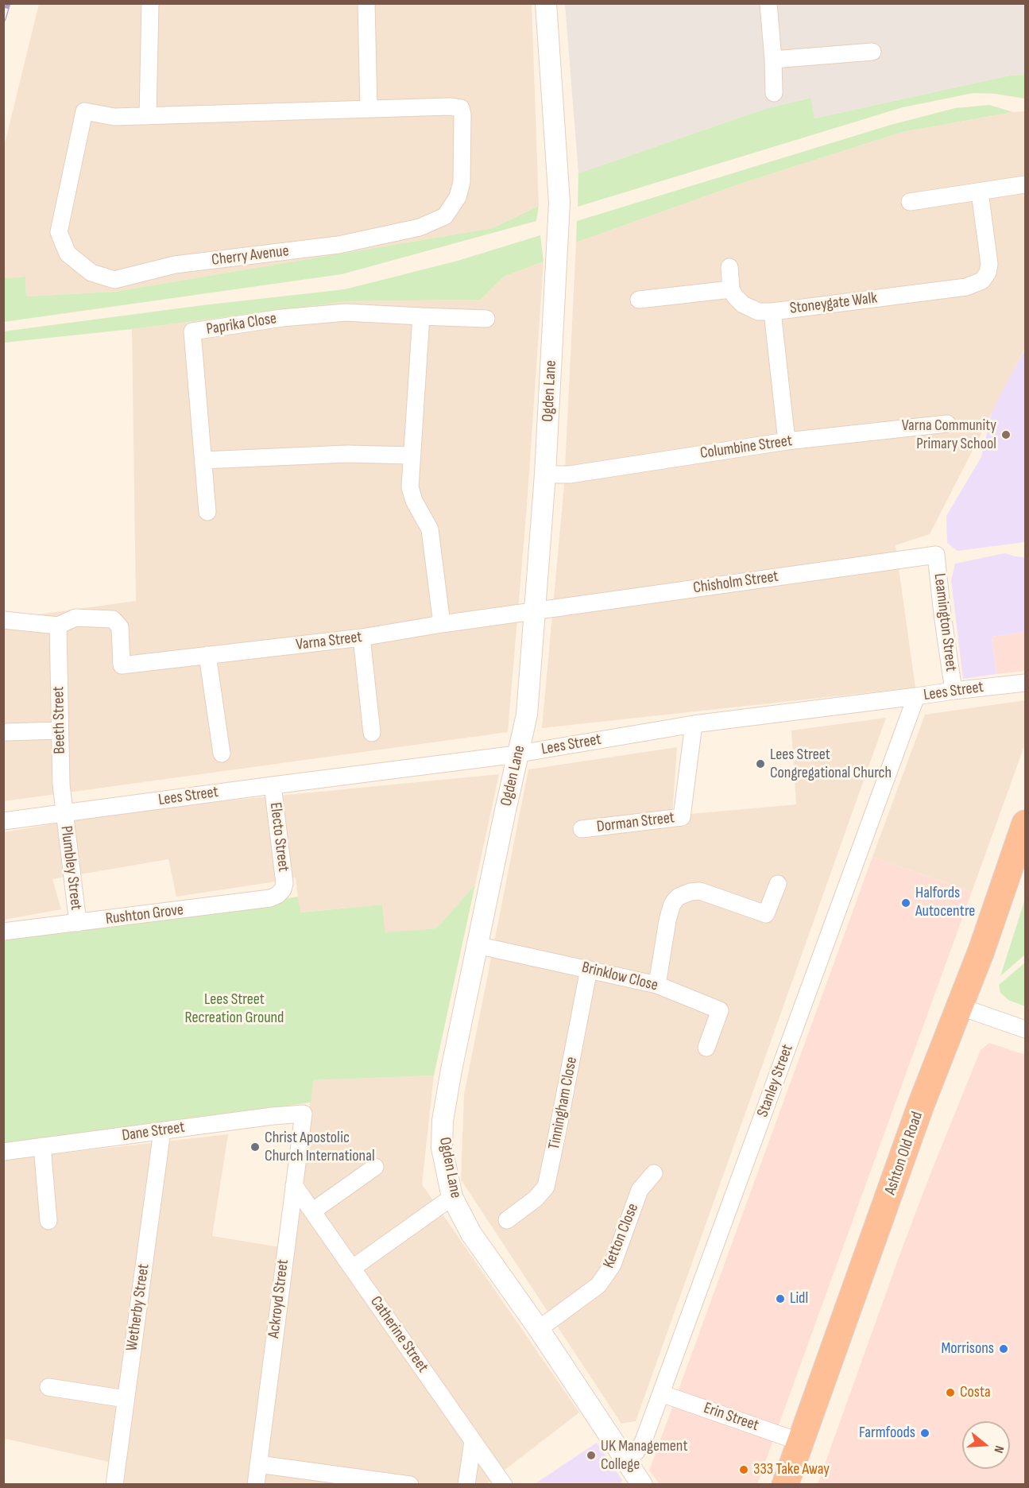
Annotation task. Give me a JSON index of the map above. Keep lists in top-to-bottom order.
{
  "streets": {
    "highway": ["Ashton Old Road"],
    "street": [
      "Cherry Avenue",
      "Stoneygate Walk",
      "Paprika Close",
      "Ogden Lane",
      "Columbine Street",
      "Chisholm Street",
      "Leamington Street",
      "Varna Street",
      "Lees Street",
      "Beeth Street",
      "Dorman Street",
      "Electo Street",
      "Plumbley Street",
      "Rushton Grove",
      "Brinklow Close",
      "Stanley Street",
      "Tinningham Close",
      "Dane Street",
      "Ketton Close",
      "Ackroyd Street",
      "Wetherby Street",
      "Catherine Street",
      "Erin Street"
    ]
  },
  "crossings": [
    ["Stoneygate Walk", "Columbine Street"],
    ["Ogden Lane", "Columbine Street"],
    ["Ogden Lane", "Chisholm Street"],
    ["Ogden Lane", "Varna Street"],
    ["Ogden Lane", "Lees Street"],
    ["Ogden Lane", "Brinklow Close"],
    ["Ogden Lane", "Stanley Street"],
    ["Ogden Lane", "Ketton Close"],
    ["Chisholm Street", "Leamington Street"],
    ["Chisholm Street", "Varna Street"],
    ["Leamington Street", "Lees Street"],
    ["Varna Street", "Beeth Street"],
    ["Lees Street", "Beeth Street"],
    ["Lees Street", "Dorman Street"],
    ["Lees Street", "Electo Street"],
    ["Lees Street", "Plumbley Street"],
    ["Lees Street", "Stanley Street"],
    ["Beeth Street", "Plumbley Street"],
    ["Electo Street", "Rushton Grove"],
    ["Plumbley Street", "Rushton Grove"],
    ["Brinklow Close", "Tinningham Close"],
    ["Stanley Street", "Erin Street"],
    ["Dane Street", "Ackroyd Street"],
    ["Dane Street", "Wetherby Street"],
    ["Ashton Old Road", "Erin Street"],
    ["Ackroyd Street", "Catherine Street"]
  ],
  "parks": ["Lees Street Recreation Ground"],
  "places": [
    "Varna Community Primary School",
    "Lees Street Congregational Church",
    "Halfords Autocentre",
    "Christ Apostolic Church International",
    "Lidl",
    "Morrisons",
    "Costa",
    "Farmfoods",
    "UK Management College",
    "333 Take Away"
  ],
  "north": "right"
}
